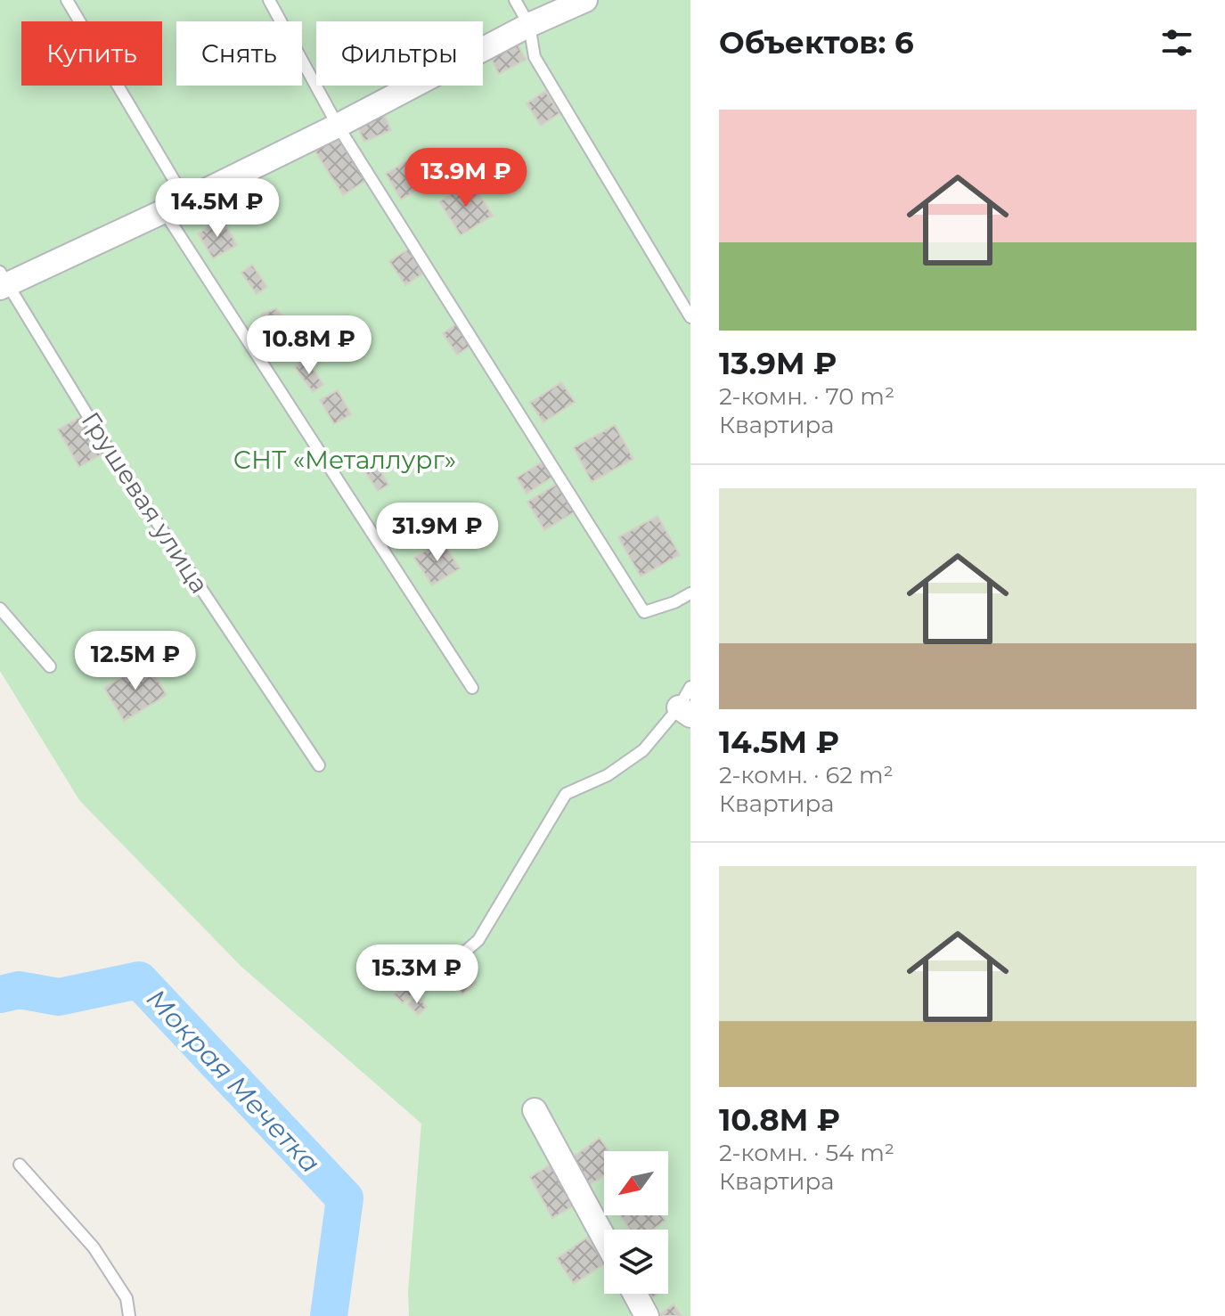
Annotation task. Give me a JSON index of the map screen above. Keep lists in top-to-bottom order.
{
  "streets": {
    "lane": ["Грушевая улица"]
  },
  "water": ["Мокрая Мечетка"],
  "parks": ["СНТ «Металлург»"],
  "north": "bottom left",
  "page": {
    "heading": "Объектов: 6",
    "chip": ["Купить", "Снять", "Фильтры"],
    "list": [
      {
        "name": "13.9M ₽",
        "note": "2-комн. · 70 m² · Квартира"
      },
      {
        "name": "14.5M ₽",
        "note": "2-комн. · 62 m² · Квартира"
      },
      {
        "name": "10.8M ₽",
        "note": "2-комн. · 54 m² · Квартира"
      }
    ],
    "price": [
      "13.9M ₽",
      "14.5M ₽",
      "10.8M ₽",
      "31.9M ₽",
      "12.5M ₽",
      "15.3M ₽"
    ]
  }
}
